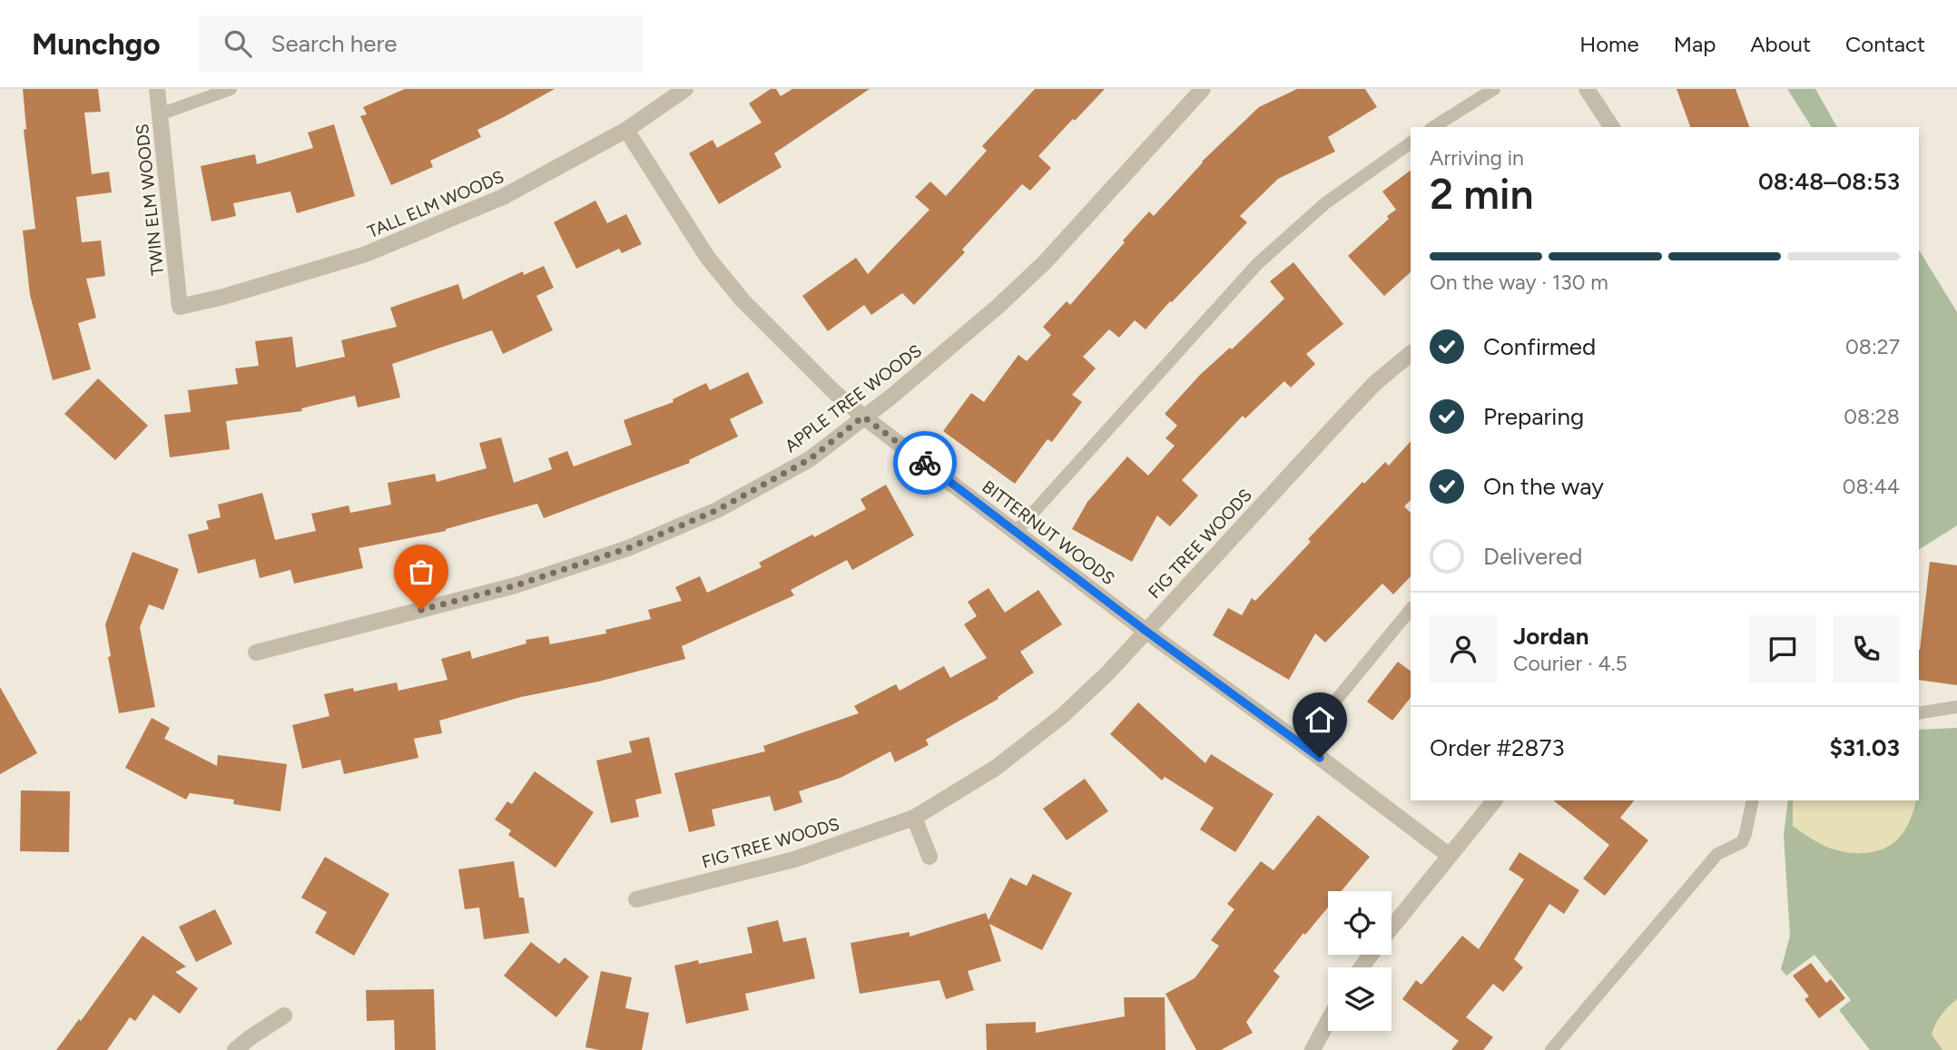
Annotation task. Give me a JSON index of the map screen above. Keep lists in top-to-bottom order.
{
  "streets": {
    "street": [
      "TWIN ELM WOODS",
      "TALL ELM WOODS",
      "APPLE TREE WOODS",
      "BITTERNUT WOODS",
      "FIG TREE WOODS"
    ]
  },
  "crossings": [
    ["TWIN ELM WOODS", "TALL ELM WOODS"],
    ["TALL ELM WOODS", "BITTERNUT WOODS"],
    ["APPLE TREE WOODS", "BITTERNUT WOODS"],
    ["BITTERNUT WOODS", "FIG TREE WOODS"]
  ],
  "page": {
    "header": "Munchgo",
    "search": "Search here",
    "nav": [
      "Home",
      "Map",
      "About",
      "Contact"
    ],
    "heading": ["2 min", "Arriving in", "08:48–08:53"],
    "panel": [
      "Jordan",
      "Courier · 4.5",
      "Order #2873",
      "$31.03"
    ],
    "bar": "On the way · 130 m",
    "list": [
      ["Confirmed", "08:27"],
      ["Preparing", "08:28"],
      ["On the way", "08:44"],
      "Delivered"
    ]
  }
}
